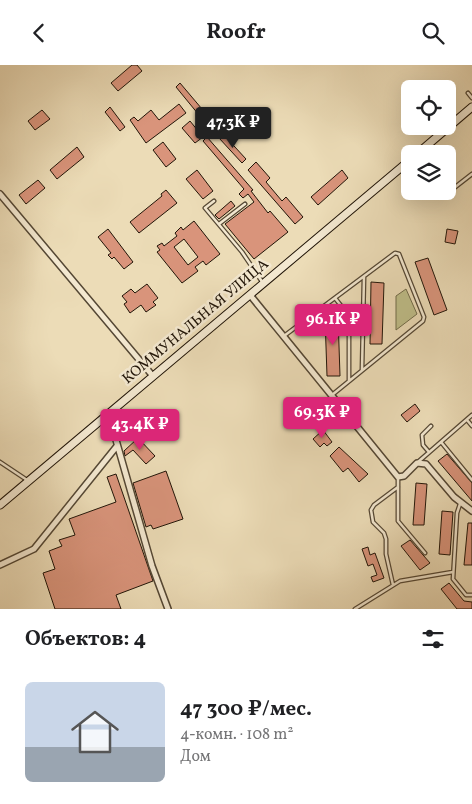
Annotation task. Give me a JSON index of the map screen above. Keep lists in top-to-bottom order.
{
  "streets": {
    "main road": ["КОММУНАЛЬНАЯ УЛИЦА"]
  },
  "page": {
    "header": "Roofr",
    "price": [
      "47.3K ₽",
      "96.1K ₽",
      "69.3K ₽",
      "43.4K ₽"
    ],
    "heading": "Объектов: 4",
    "list": [
      {
        "name": "47 300 ₽/мес.",
        "note": "4-комн. · 108 m² · Дом"
      }
    ]
  }
}
